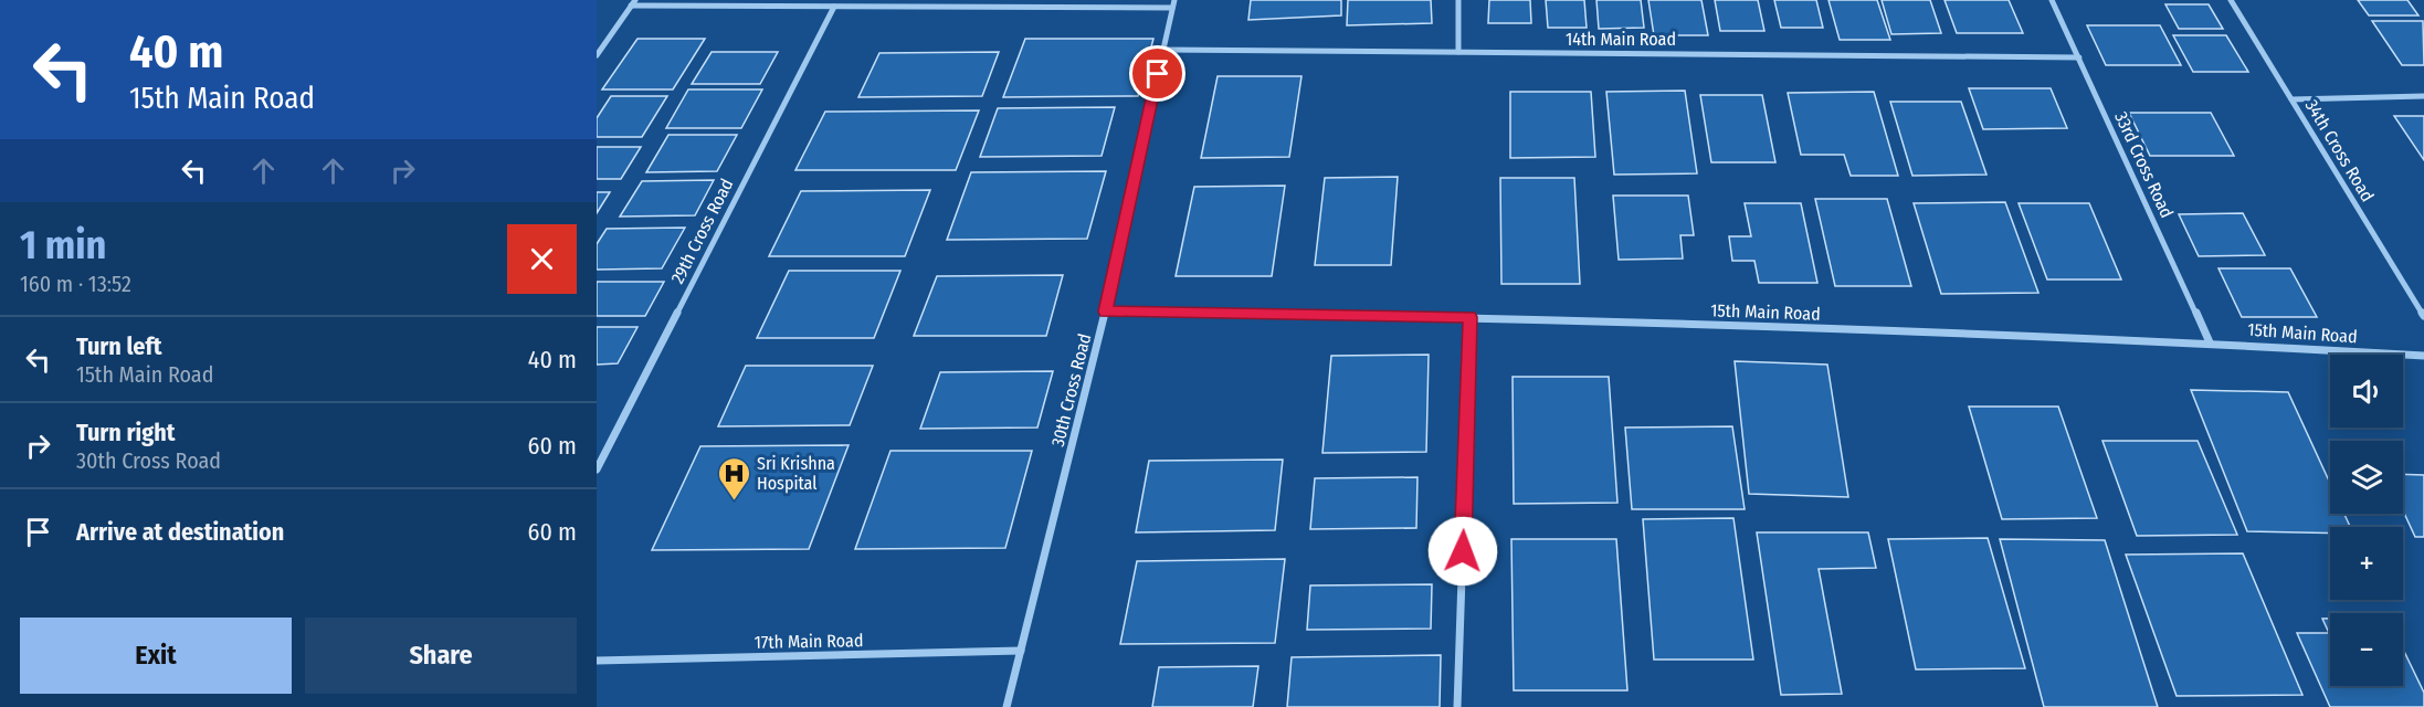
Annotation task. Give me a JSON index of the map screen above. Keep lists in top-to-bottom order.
{
  "streets": {
    "street": [
      "14th Main Road",
      "34th Cross Road",
      "33rd Cross Road",
      "29th Cross Road",
      "15th Main Road",
      "30th Cross Road",
      "17th Main Road"
    ]
  },
  "crossings": [
    ["14th Main Road", "33rd Cross Road"],
    ["14th Main Road", "30th Cross Road"],
    ["33rd Cross Road", "15th Main Road"],
    ["15th Main Road", "30th Cross Road"],
    ["30th Cross Road", "17th Main Road"]
  ],
  "places": {
    "hospital": ["Sri Krishna Hospital"]
  },
  "page": {
    "turn": ["40 m", "15th Main Road"],
    "heading": ["1 min", "160 m · 13:52"],
    "list": [
      {
        "name": "Turn left",
        "note": "15th Main Road",
        "value": "40 m"
      },
      {
        "name": "Turn right",
        "note": "30th Cross Road",
        "value": "60 m"
      },
      {
        "name": "Arrive at destination",
        "value": "60 m"
      }
    ],
    "map_buttons": ["+", "−"],
    "buttons": ["Exit", "Share"]
  }
}
